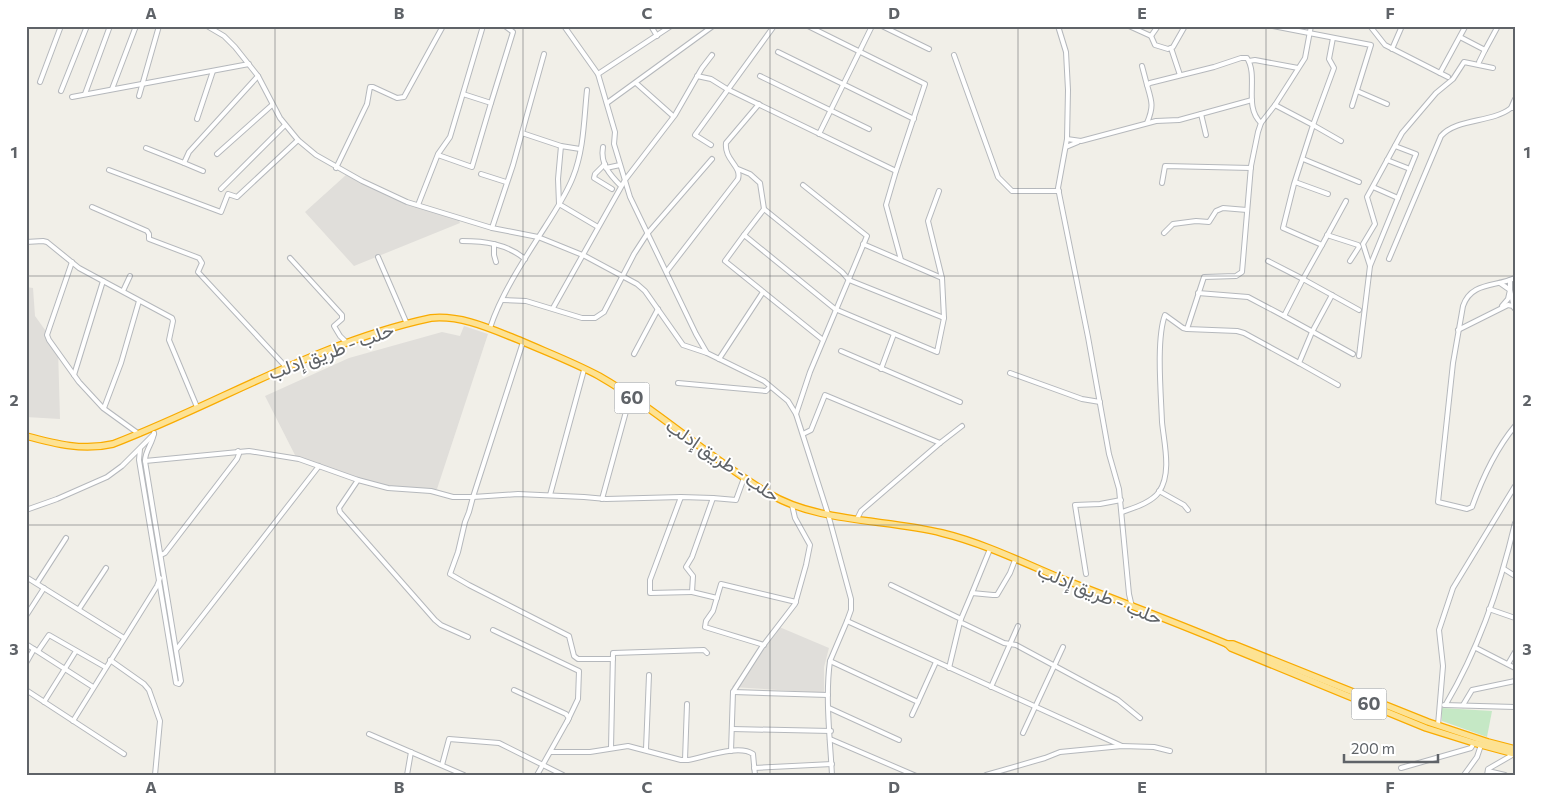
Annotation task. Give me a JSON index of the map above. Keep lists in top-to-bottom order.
{
  "streets": {
    "highway": ["حلب - طريق إدلب", "60"]
  },
  "crossings": [
    ["حلب - طريق إدلب", "60"]
  ],
  "scale_bar": "200 m",
  "grid": {
    "columns": [
      "A",
      "B",
      "C",
      "D",
      "E",
      "F"
    ],
    "rows": ["1", "2", "3"]
  }
}
